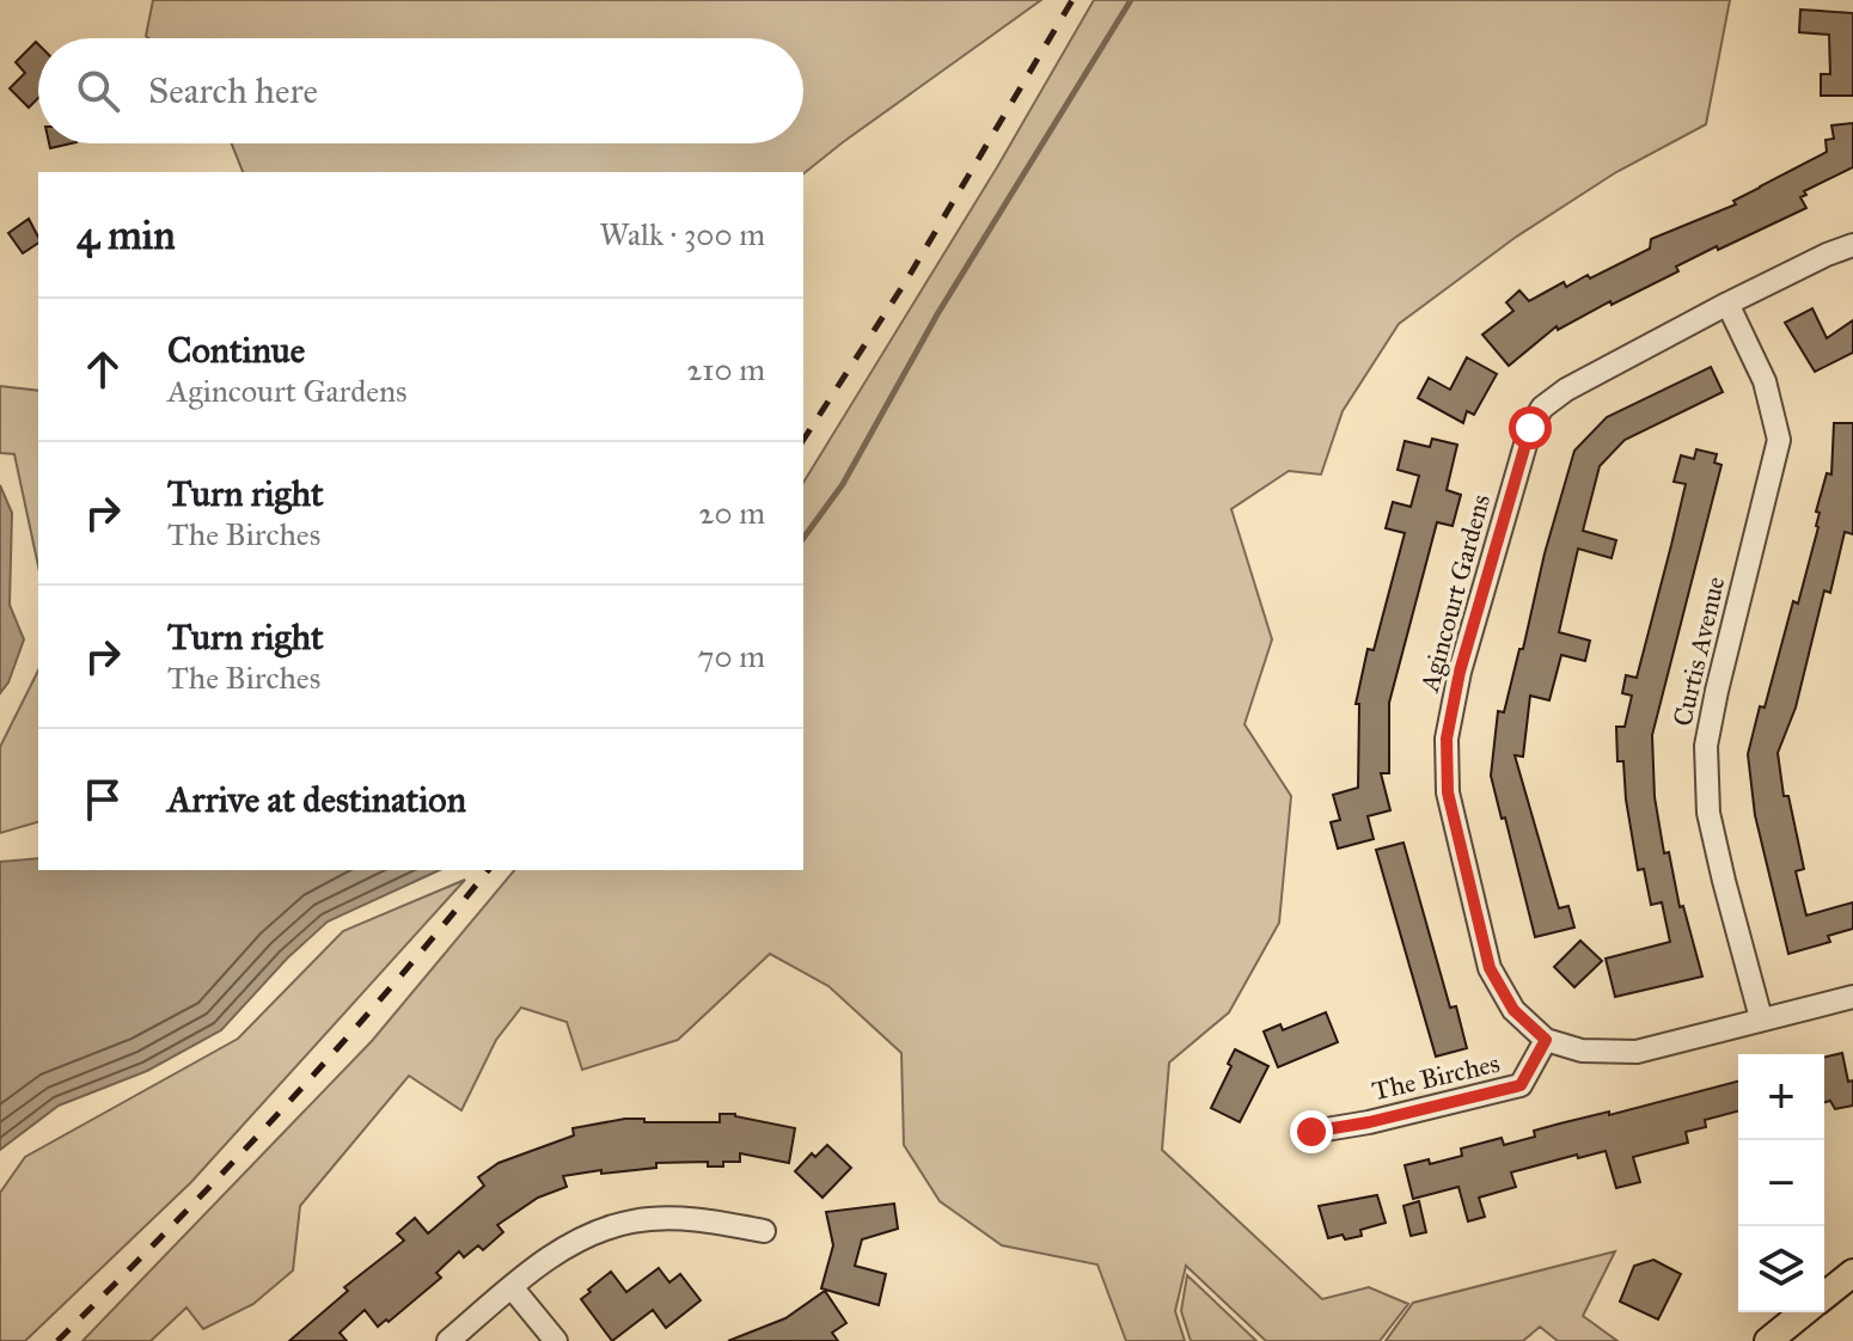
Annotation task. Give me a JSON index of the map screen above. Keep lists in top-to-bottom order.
{
  "streets": {
    "street": ["Agincourt Gardens", "Curtis Avenue", "The Birches"]
  },
  "crossings": [
    ["Agincourt Gardens", "Curtis Avenue"],
    ["Agincourt Gardens", "The Birches"]
  ],
  "page": {
    "search": "Search here",
    "heading": ["4 min", "Walk · 300 m"],
    "list": [
      ["Continue", "Agincourt Gardens", "210 m"],
      ["Turn right", "The Birches", "20 m"],
      ["Turn right", "The Birches", "70 m"],
      "Arrive at destination"
    ],
    "map_buttons": ["+", "−"]
  }
}
